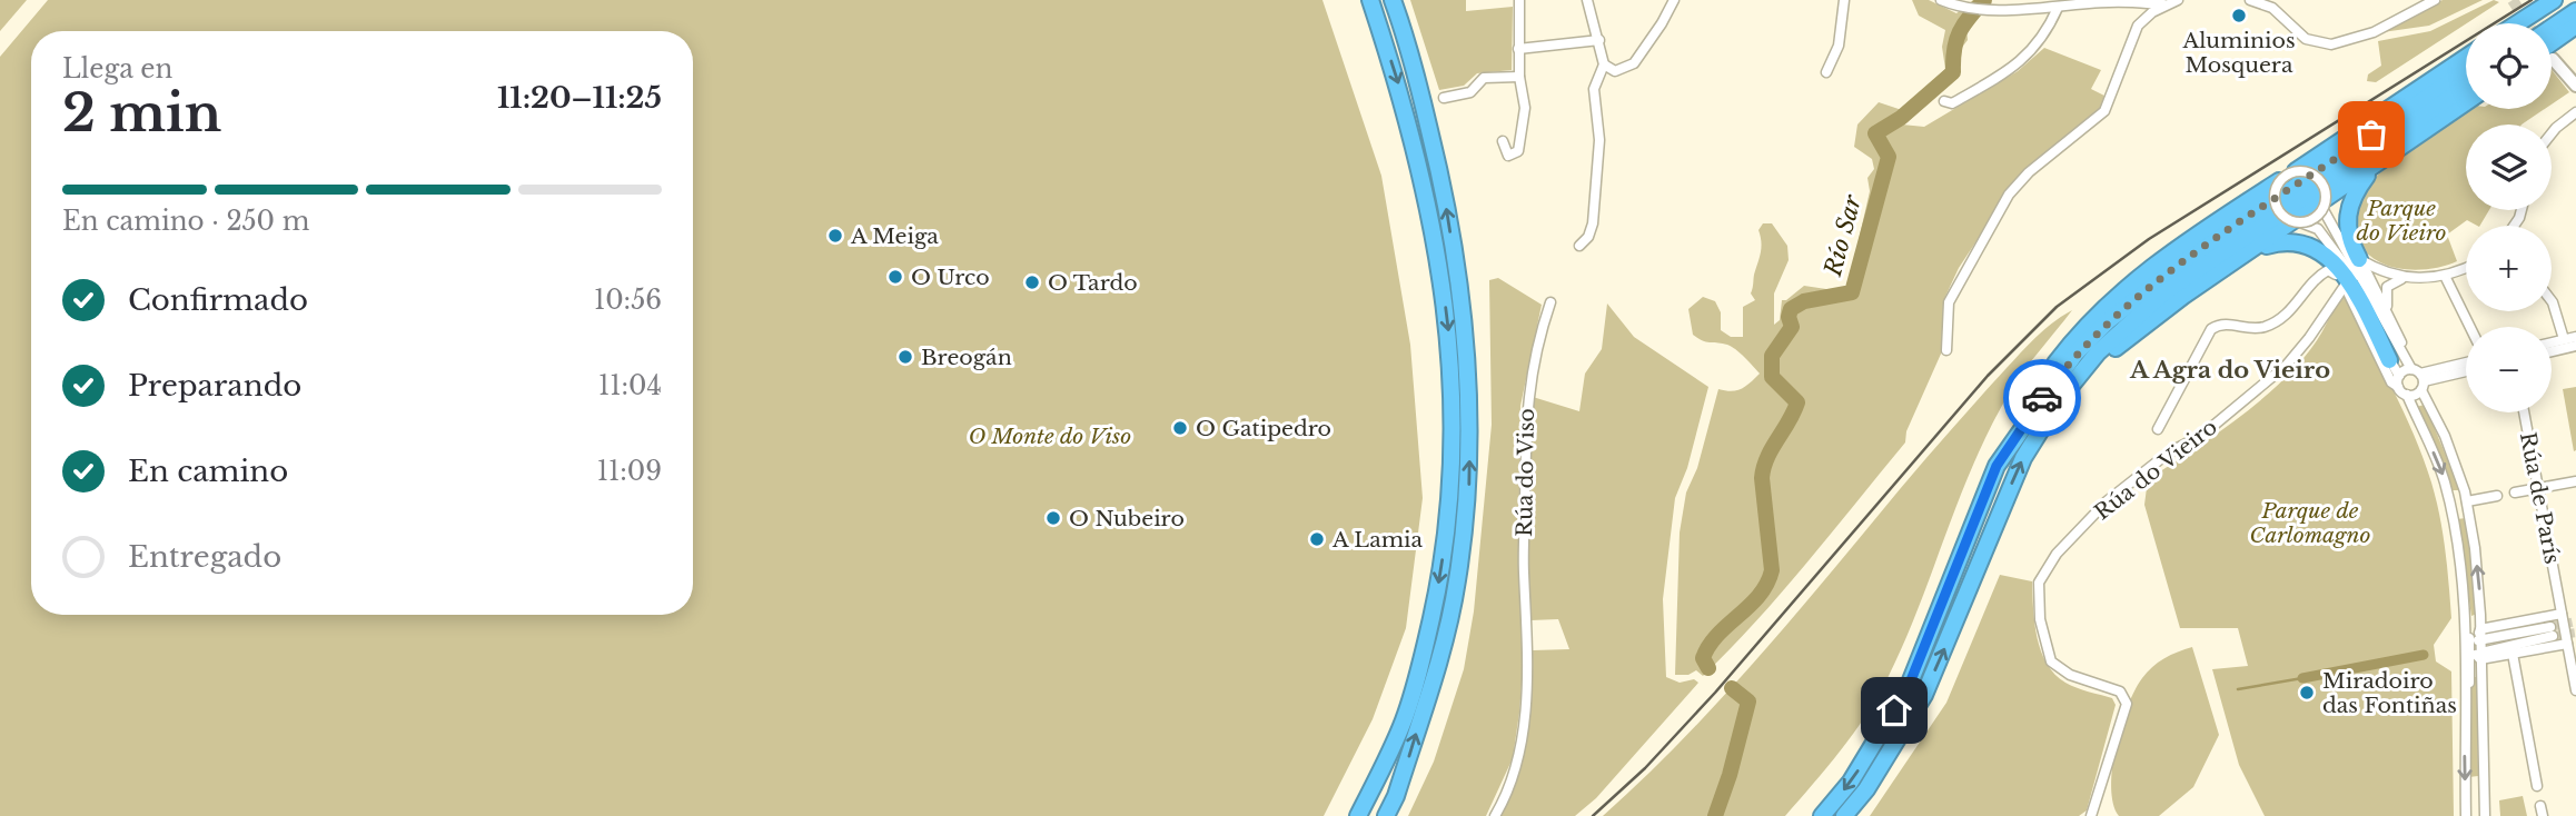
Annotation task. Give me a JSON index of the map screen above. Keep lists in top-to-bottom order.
{
  "streets": {
    "street": ["Rúa do Vieiro", "Rúa do Viso", "Rúa de París"]
  },
  "districts": ["A Agra do Vieiro"],
  "water": ["Río Sar"],
  "parks": ["Parque do Vieiro", "O Monte do Viso", "Parque de Carlomagno"],
  "places": [
    "Aluminios Mosquera",
    "A Meiga",
    "O Urco",
    "O Tardo",
    "Breogán",
    "O Gatipedro",
    "O Nubeiro",
    "A Lamia",
    "Miradoiro das Fontiñas"
  ],
  "page": {
    "map_buttons": ["+", "−"],
    "heading": ["2 min", "Llega en", "11:20–11:25"],
    "bar": "En camino · 250 m",
    "list": [
      ["Confirmado", "10:56"],
      ["Preparando", "11:04"],
      ["En camino", "11:09"],
      "Entregado"
    ]
  }
}
